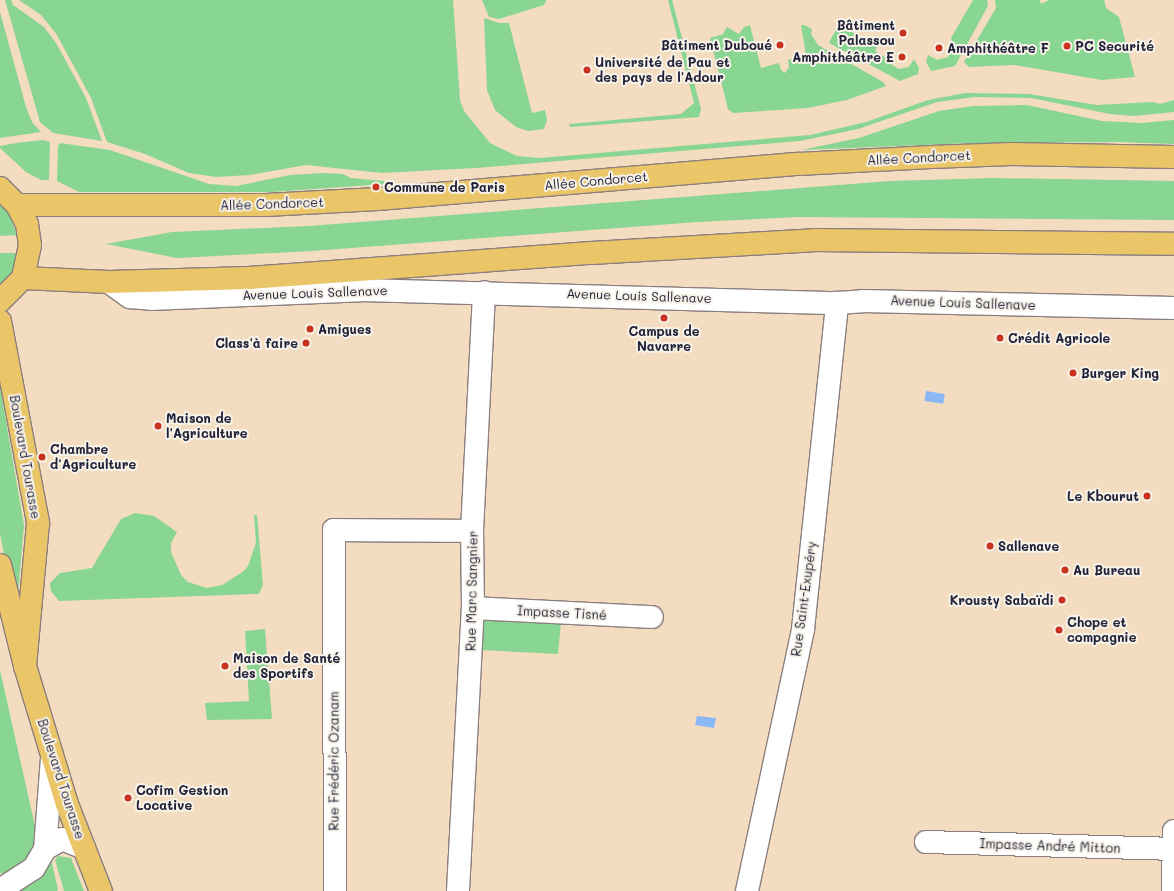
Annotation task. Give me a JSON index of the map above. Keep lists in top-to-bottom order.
{
  "streets": {
    "main road": ["Allée Condorcet", "Boulevard Tourasse"],
    "street": [
      "Avenue Louis Sallenave",
      "Rue Marc Sangnier",
      "Rue Saint-Exupéry",
      "Impasse Tisné",
      "Rue Frédéric Ozanam",
      "Impasse André Mitton"
    ]
  },
  "crossings": [
    ["Avenue Louis Sallenave", "Rue Marc Sangnier"],
    ["Avenue Louis Sallenave", "Rue Saint-Exupéry"],
    ["Rue Marc Sangnier", "Impasse Tisné"],
    ["Rue Marc Sangnier", "Rue Frédéric Ozanam"]
  ],
  "places": [
    "Bâtiment Palassou",
    "Bâtiment Duboué",
    "PC Securité",
    "Amphithéâtre F",
    "Amphithéâtre E",
    "Université de Pau et des pays de l'Adour",
    "Commune de Paris",
    "Campus de Navarre",
    "Amigues",
    "Crédit Agricole",
    "Class'à faire",
    "Burger King",
    "Maison de l'Agriculture",
    "Chambre d'Agriculture",
    "Le Kbourut",
    "Sallenave",
    "Au Bureau",
    "Krousty Sabaïdi",
    "Chope et compagnie",
    "Maison de Santé des Sportifs",
    "Cofim Gestion Locative"
  ]
}
